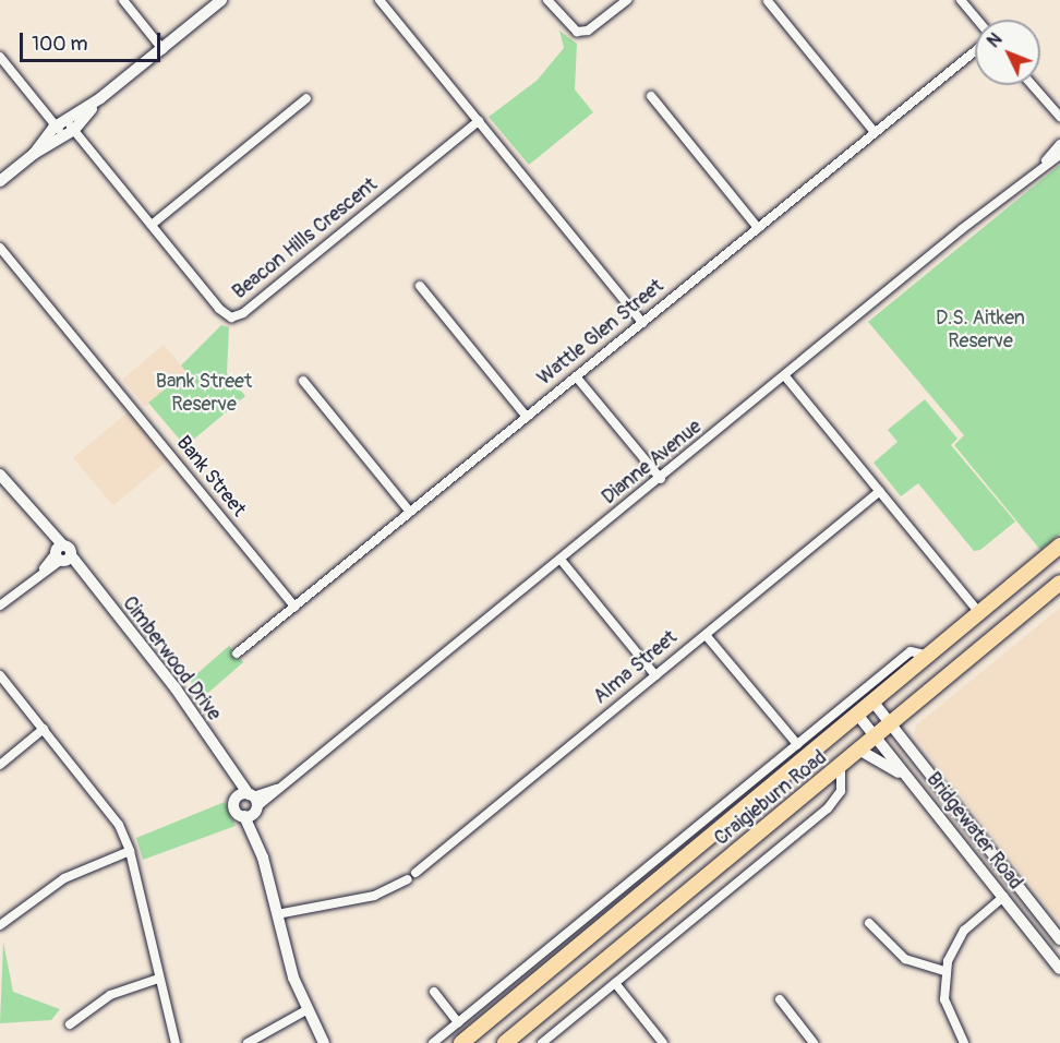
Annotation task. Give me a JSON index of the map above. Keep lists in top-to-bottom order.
{
  "streets": {
    "main road": ["Craigieburn Road"],
    "street": [
      "Beacon Hills Crescent",
      "Wattle Glen Street",
      "Dianne Avenue",
      "Bank Street",
      "Cimberwood Drive",
      "Alma Street",
      "Bridgewater Road"
    ]
  },
  "crossings": [
    ["Wattle Glen Street", "Bank Street"],
    ["Dianne Avenue", "Cimberwood Drive"],
    ["Craigieburn Road", "Bridgewater Road"]
  ],
  "parks": ["D.S. Aitken Reserve", "Bank Street Reserve"],
  "scale_bar": "100 m",
  "north": "top left"
}
